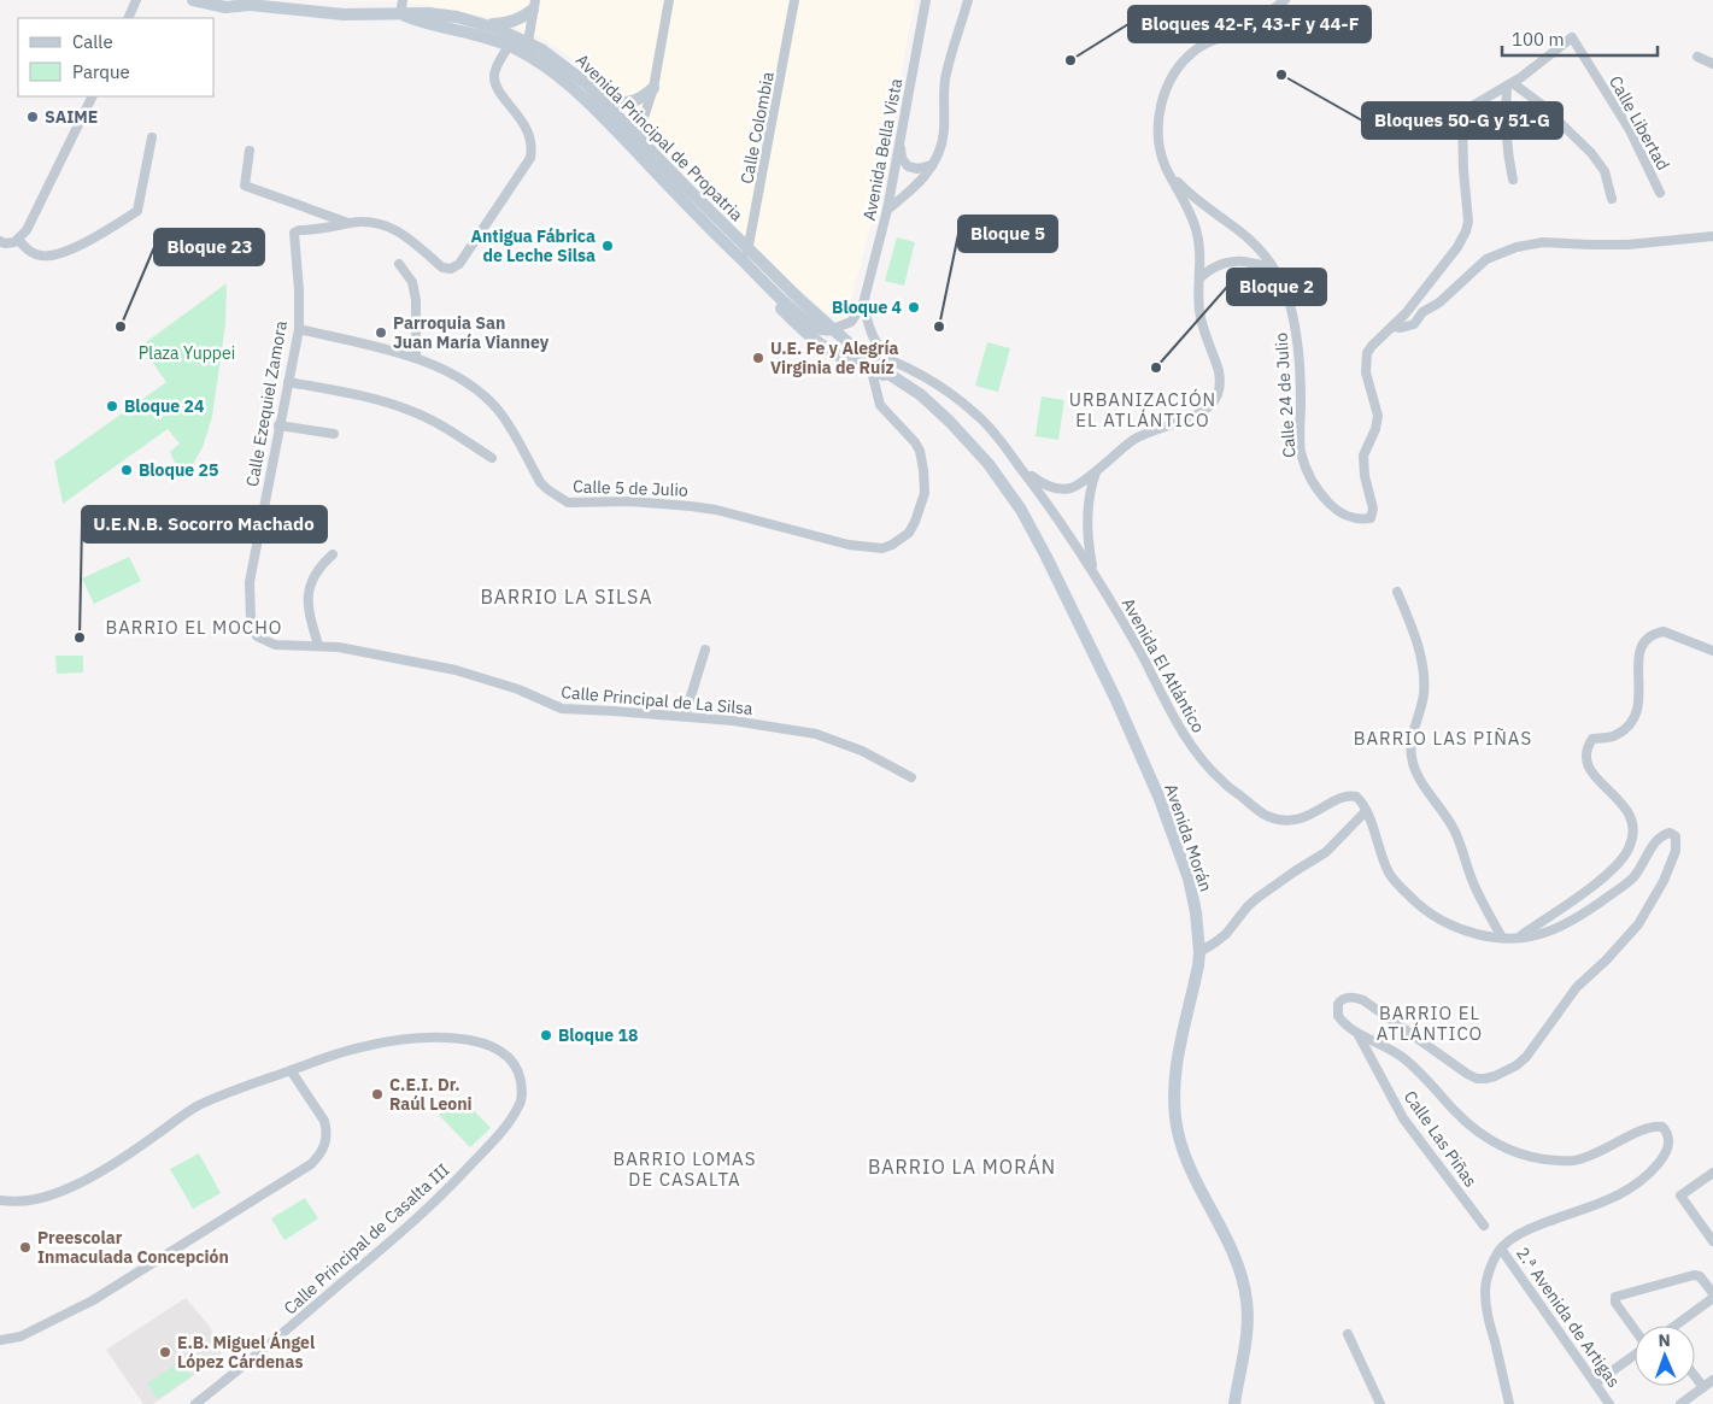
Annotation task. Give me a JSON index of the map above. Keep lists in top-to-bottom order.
{
  "streets": {
    "main road": ["Avenida Principal de Propatria", "Avenida Morán"],
    "street": [
      "Calle Libertad",
      "Calle Colombia",
      "Avenida Bella Vista",
      "Calle 24 de Julio",
      "Calle Ezequiel Zamora",
      "Calle 5 de Julio",
      "Avenida El Atlántico",
      "Calle Principal de La Silsa",
      "Calle Las Piñas",
      "Calle Principal de Casalta III",
      "2.ª Avenida de Artigas"
    ]
  },
  "crossings": [
    ["Calle Libertad", "Calle 24 de Julio"],
    ["Calle Colombia", "Avenida Principal de Propatria"],
    ["Avenida Principal de Propatria", "Avenida Bella Vista"],
    ["Avenida Principal de Propatria", "Avenida Morán"],
    ["Avenida Bella Vista", "Avenida Morán"],
    ["Calle Ezequiel Zamora", "Calle 5 de Julio"],
    ["Calle Ezequiel Zamora", "Calle Principal de La Silsa"],
    ["Calle 5 de Julio", "Avenida Morán"],
    ["Avenida El Atlántico", "Avenida Morán"]
  ],
  "districts": [
    "URBANIZACIÓN EL ATLÁNTICO",
    "BARRIO LA SILSA",
    "BARRIO EL MOCHO",
    "BARRIO LAS PIÑAS",
    "BARRIO EL ATLÁNTICO",
    "BARRIO LOMAS DE CASALTA",
    "BARRIO LA MORÁN"
  ],
  "parks": ["Plaza Yuppei"],
  "places": [
    "Bloques 42-F, 43-F y 44-F",
    "Bloques 50-G y 51-G",
    "SAIME",
    "Antigua Fábrica de Leche Silsa",
    "Bloque 4",
    "Bloque 23",
    "Bloque 5",
    "Parroquia San Juan María Vianney",
    "U.E. Fe y Alegría Virginia de Ruíz",
    "Bloque 2",
    "Bloque 24",
    "Bloque 25",
    "U.E.N.B. Socorro Machado",
    "Bloque 18",
    "C.E.I. Dr. Raúl Leoni",
    "Preescolar Inmaculada Concepción",
    "E.B. Miguel Ángel López Cárdenas"
  ],
  "legend": ["Calle", "Parque"],
  "scale_bar": "100 m",
  "north": "top"
}
